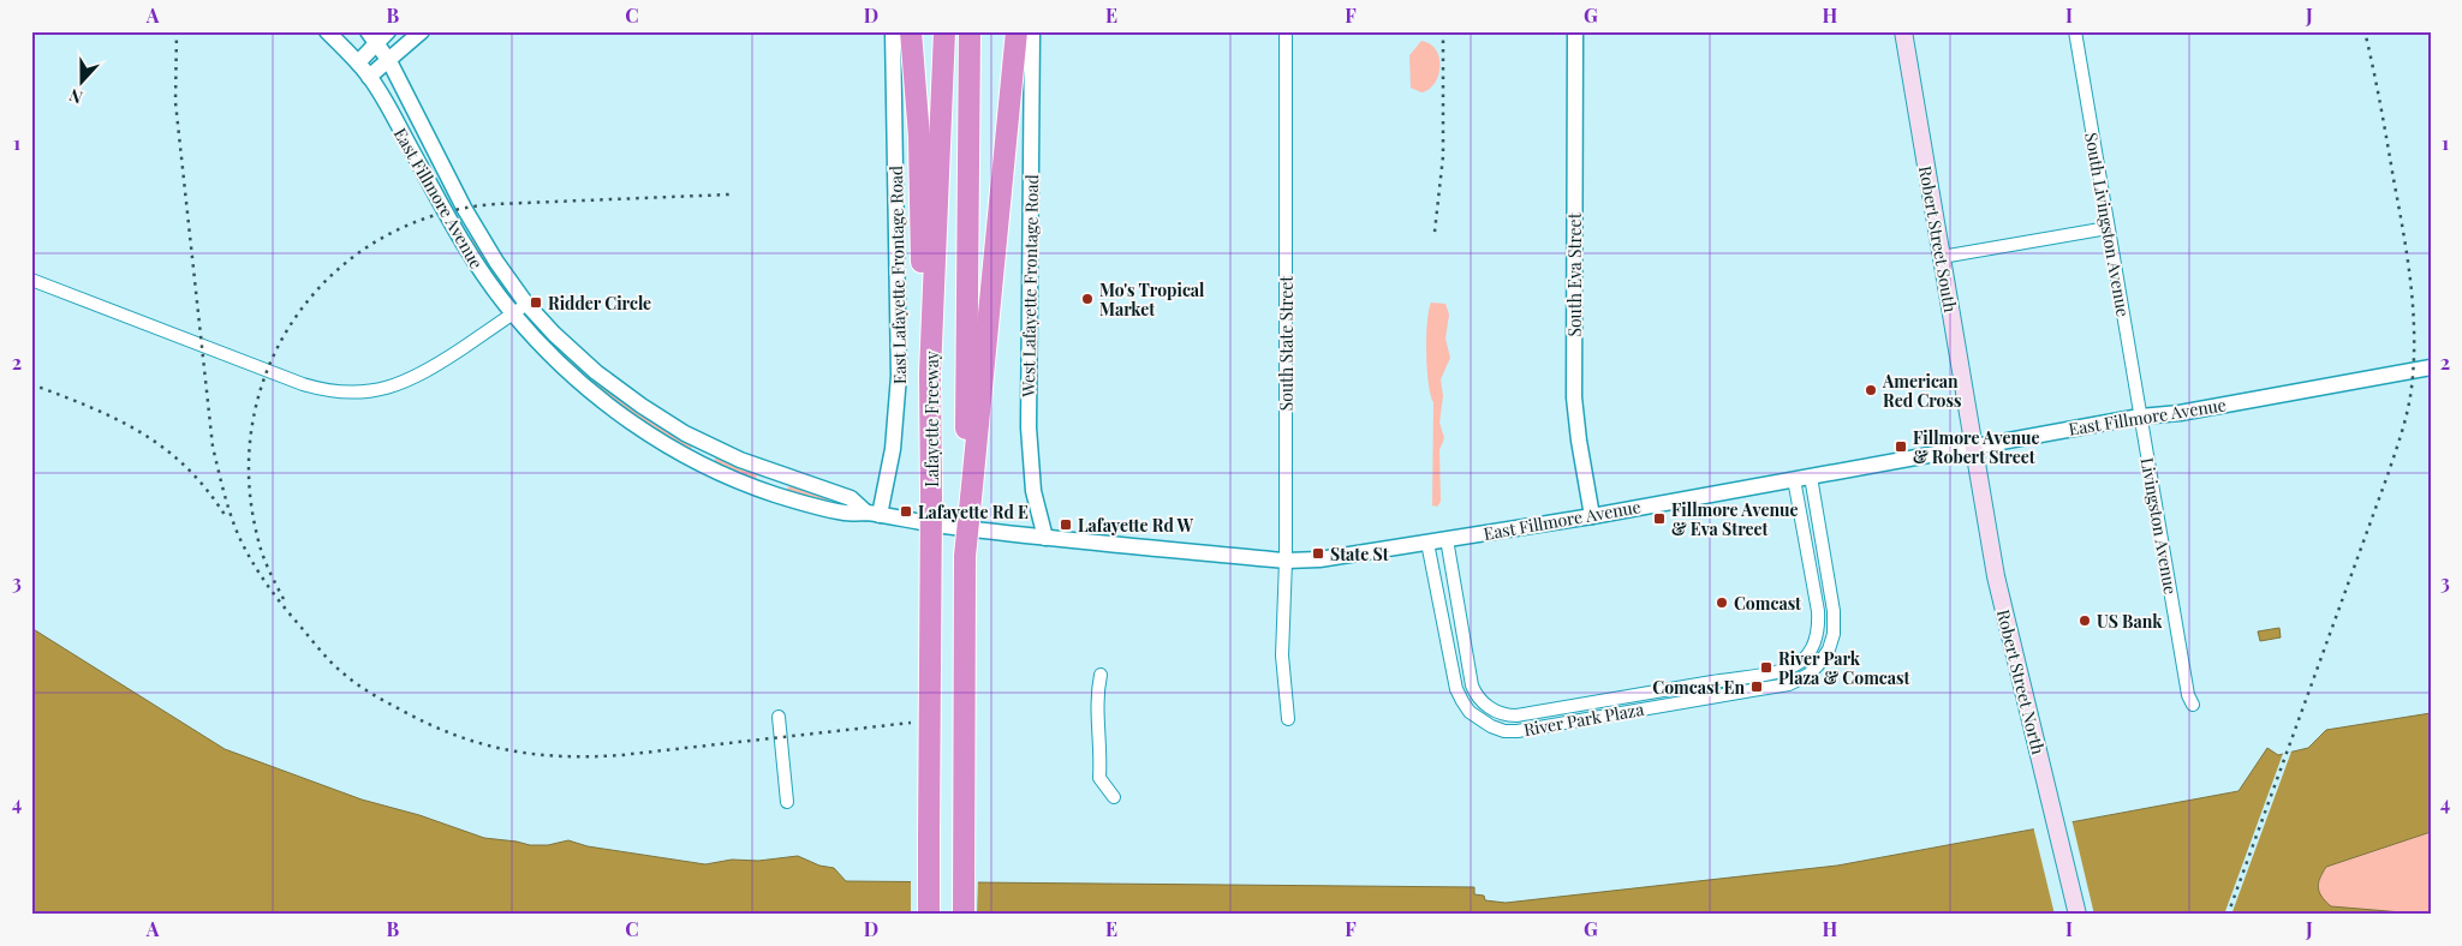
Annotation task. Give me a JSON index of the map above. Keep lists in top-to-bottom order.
{
  "streets": {
    "highway": ["Lafayette Freeway"],
    "main road": ["Robert Street South", "Robert Street North"],
    "street": [
      "East Fillmore Avenue",
      "South Livingston Avenue",
      "East Lafayette Frontage Road",
      "South Eva Street",
      "West Lafayette Frontage Road",
      "South State Street",
      "Livingston Avenue",
      "River Park Plaza"
    ]
  },
  "crossings": [
    ["East Fillmore Avenue", "South Livingston Avenue"],
    ["East Fillmore Avenue", "Robert Street South"],
    ["East Fillmore Avenue", "East Lafayette Frontage Road"],
    ["East Fillmore Avenue", "South Eva Street"],
    ["East Fillmore Avenue", "West Lafayette Frontage Road"],
    ["East Fillmore Avenue", "South State Street"],
    ["East Fillmore Avenue", "Livingston Avenue"],
    ["East Fillmore Avenue", "Robert Street North"],
    ["East Fillmore Avenue", "River Park Plaza"],
    ["South Livingston Avenue", "Livingston Avenue"],
    ["Robert Street South", "Robert Street North"]
  ],
  "places": {
    "other": [
      "Mo's Tropical Market",
      "American Red Cross",
      "Comcast",
      "US Bank"
    ],
    "transit": [
      "Ridder Circle",
      "Fillmore Avenue & Robert Street",
      "Lafayette Rd E",
      "Fillmore Avenue & Eva Street",
      "Lafayette Rd W",
      "State St",
      "River Park Plaza & Comcast",
      "Comcast En"
    ]
  },
  "north": "bottom",
  "grid": {
    "columns": [
      "A",
      "B",
      "C",
      "D",
      "E",
      "F",
      "G",
      "H",
      "I",
      "J"
    ],
    "rows": [
      "1",
      "2",
      "3",
      "4"
    ]
  }
}
